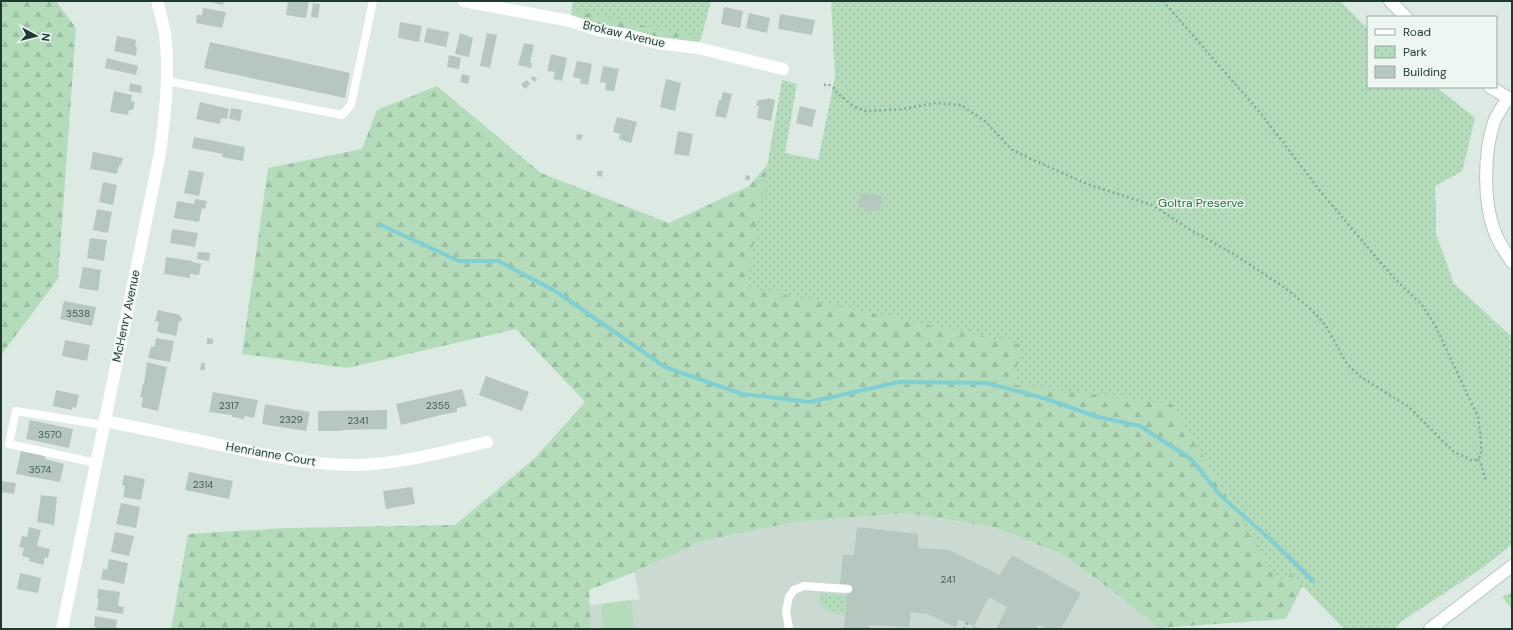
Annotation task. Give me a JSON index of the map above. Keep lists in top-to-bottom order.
{
  "streets": {
    "street": ["Brokaw Avenue", "McHenry Avenue", "Henrianne Court"]
  },
  "crossings": [
    ["McHenry Avenue", "Henrianne Court"]
  ],
  "parks": ["Goltra Preserve"],
  "house_numbers": [
    "3538",
    "2317",
    "2355",
    "2329",
    "2341",
    "3570",
    "3574",
    "2314",
    "241"
  ],
  "legend": ["Road", "Park", "Building"],
  "north": "right"
}
